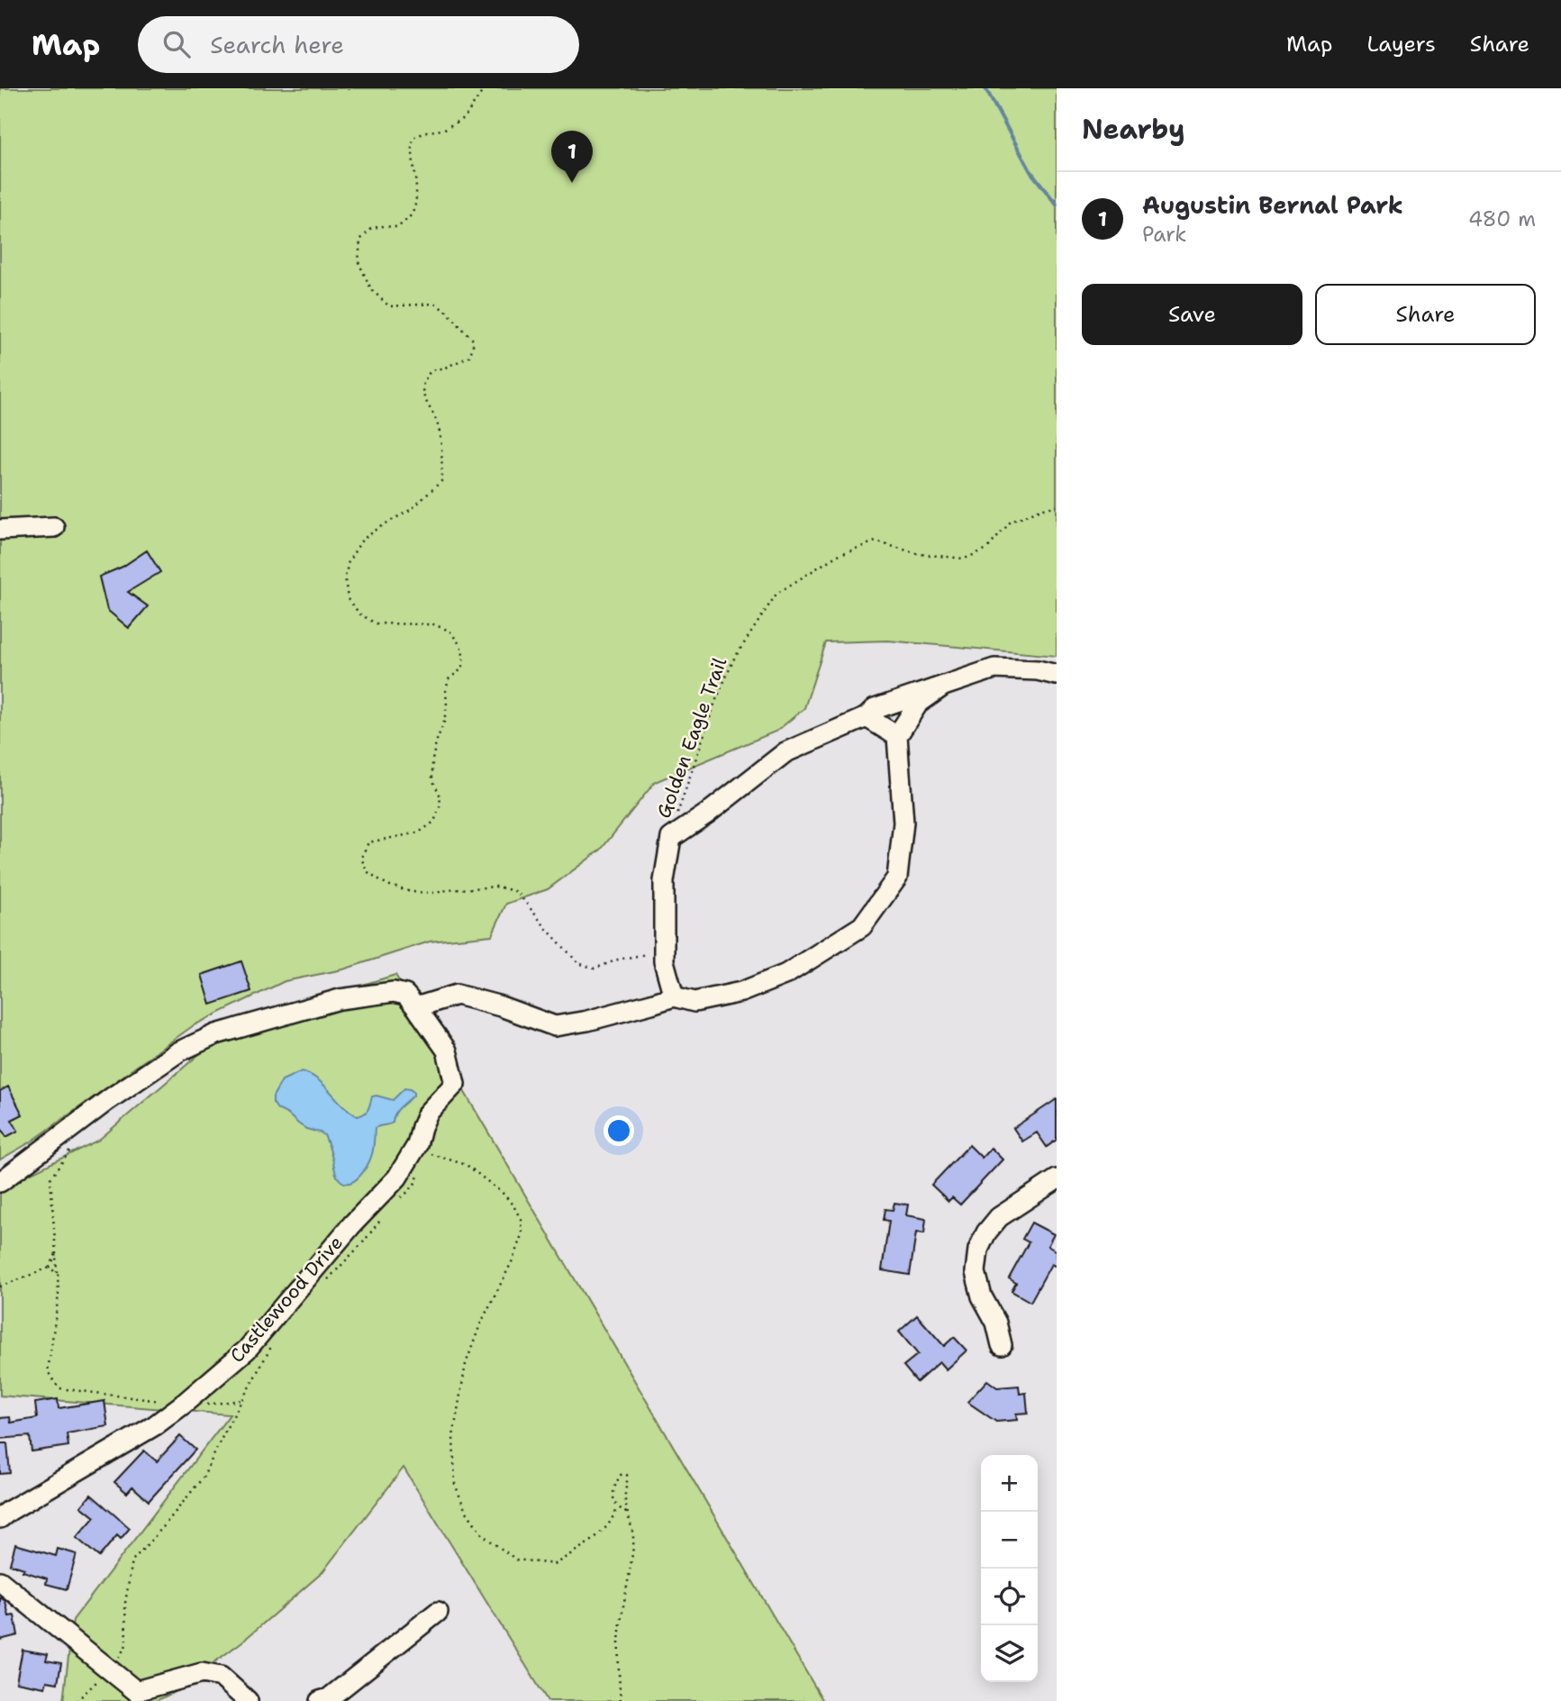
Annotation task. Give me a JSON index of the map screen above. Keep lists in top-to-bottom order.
{
  "streets": {
    "street": ["Castlewood Drive"],
    "path": ["Golden Eagle Trail"]
  },
  "page": {
    "header": "Map",
    "search": "Search here",
    "nav": ["Map", "Layers", "Share"],
    "heading": "Nearby",
    "pins": "1",
    "list": [
      {
        "mark": "1",
        "name": "Augustin Bernal Park",
        "note": "Park",
        "value": "480 m"
      }
    ],
    "buttons": ["Save", "Share"],
    "map_buttons": ["+", "−"]
  }
}
